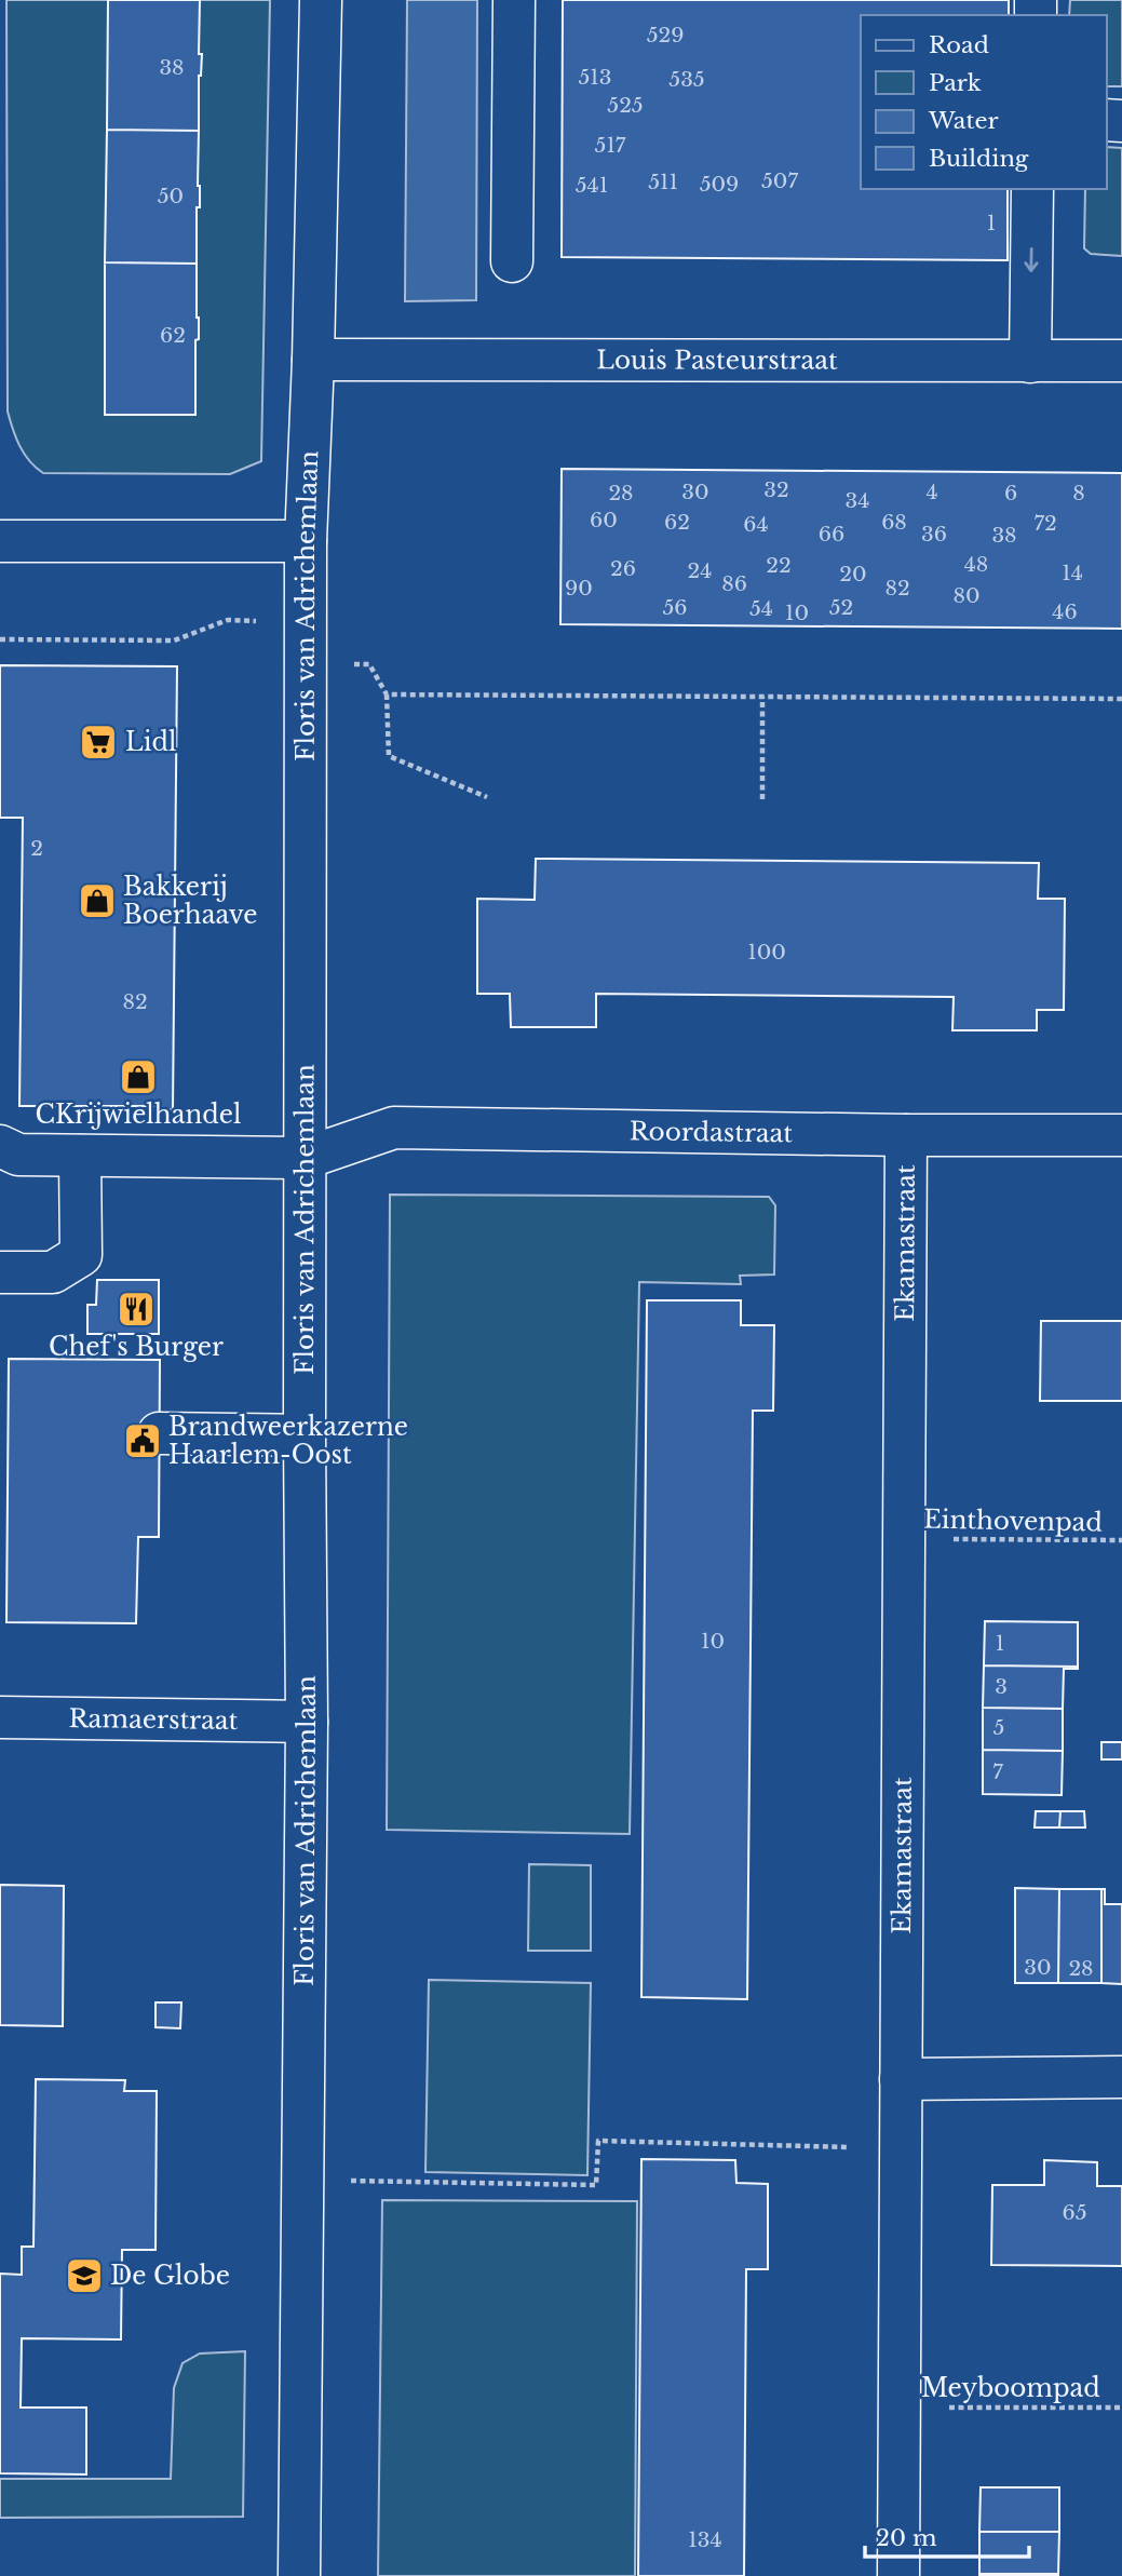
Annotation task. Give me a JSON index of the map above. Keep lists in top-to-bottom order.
{
  "streets": {
    "street": [
      "Louis Pasteurstraat",
      "Floris van Adrichemlaan",
      "Roordastraat",
      "Ekamastraat",
      "Ramaerstraat"
    ],
    "path": ["Einthovenpad", "Meyboompad"]
  },
  "crossings": [
    ["Louis Pasteurstraat", "Floris van Adrichemlaan"],
    ["Floris van Adrichemlaan", "Roordastraat"],
    ["Floris van Adrichemlaan", "Ramaerstraat"],
    ["Roordastraat", "Ekamastraat"],
    ["Ekamastraat", "Einthovenpad"],
    ["Ekamastraat", "Meyboompad"]
  ],
  "places": {
    "supermarket": ["Lidl"],
    "shop": ["Bakkerij Boerhaave", "CKrijwielhandel"],
    "restaurant": ["Chef's Burger"],
    "public building": ["Brandweerkazerne Haarlem-Oost"],
    "school or university": ["De Globe"]
  },
  "house_numbers": [
    "529",
    "38",
    "513",
    "535",
    "525",
    "517",
    "507",
    "511",
    "509",
    "541",
    "50",
    "1",
    "62",
    "32",
    "30",
    "4",
    "28",
    "6",
    "8",
    "34",
    "60",
    "62",
    "68",
    "72",
    "64",
    "66",
    "36",
    "38",
    "48",
    "22",
    "26",
    "24",
    "14",
    "20",
    "86",
    "90",
    "82",
    "80",
    "56",
    "52",
    "54",
    "46",
    "10",
    "2",
    "100",
    "82",
    "10",
    "1",
    "3",
    "5",
    "7",
    "30",
    "28",
    "65",
    "134"
  ],
  "legend": [
    "Road",
    "Park",
    "Water",
    "Building"
  ],
  "scale_bar": "20 m"
}
